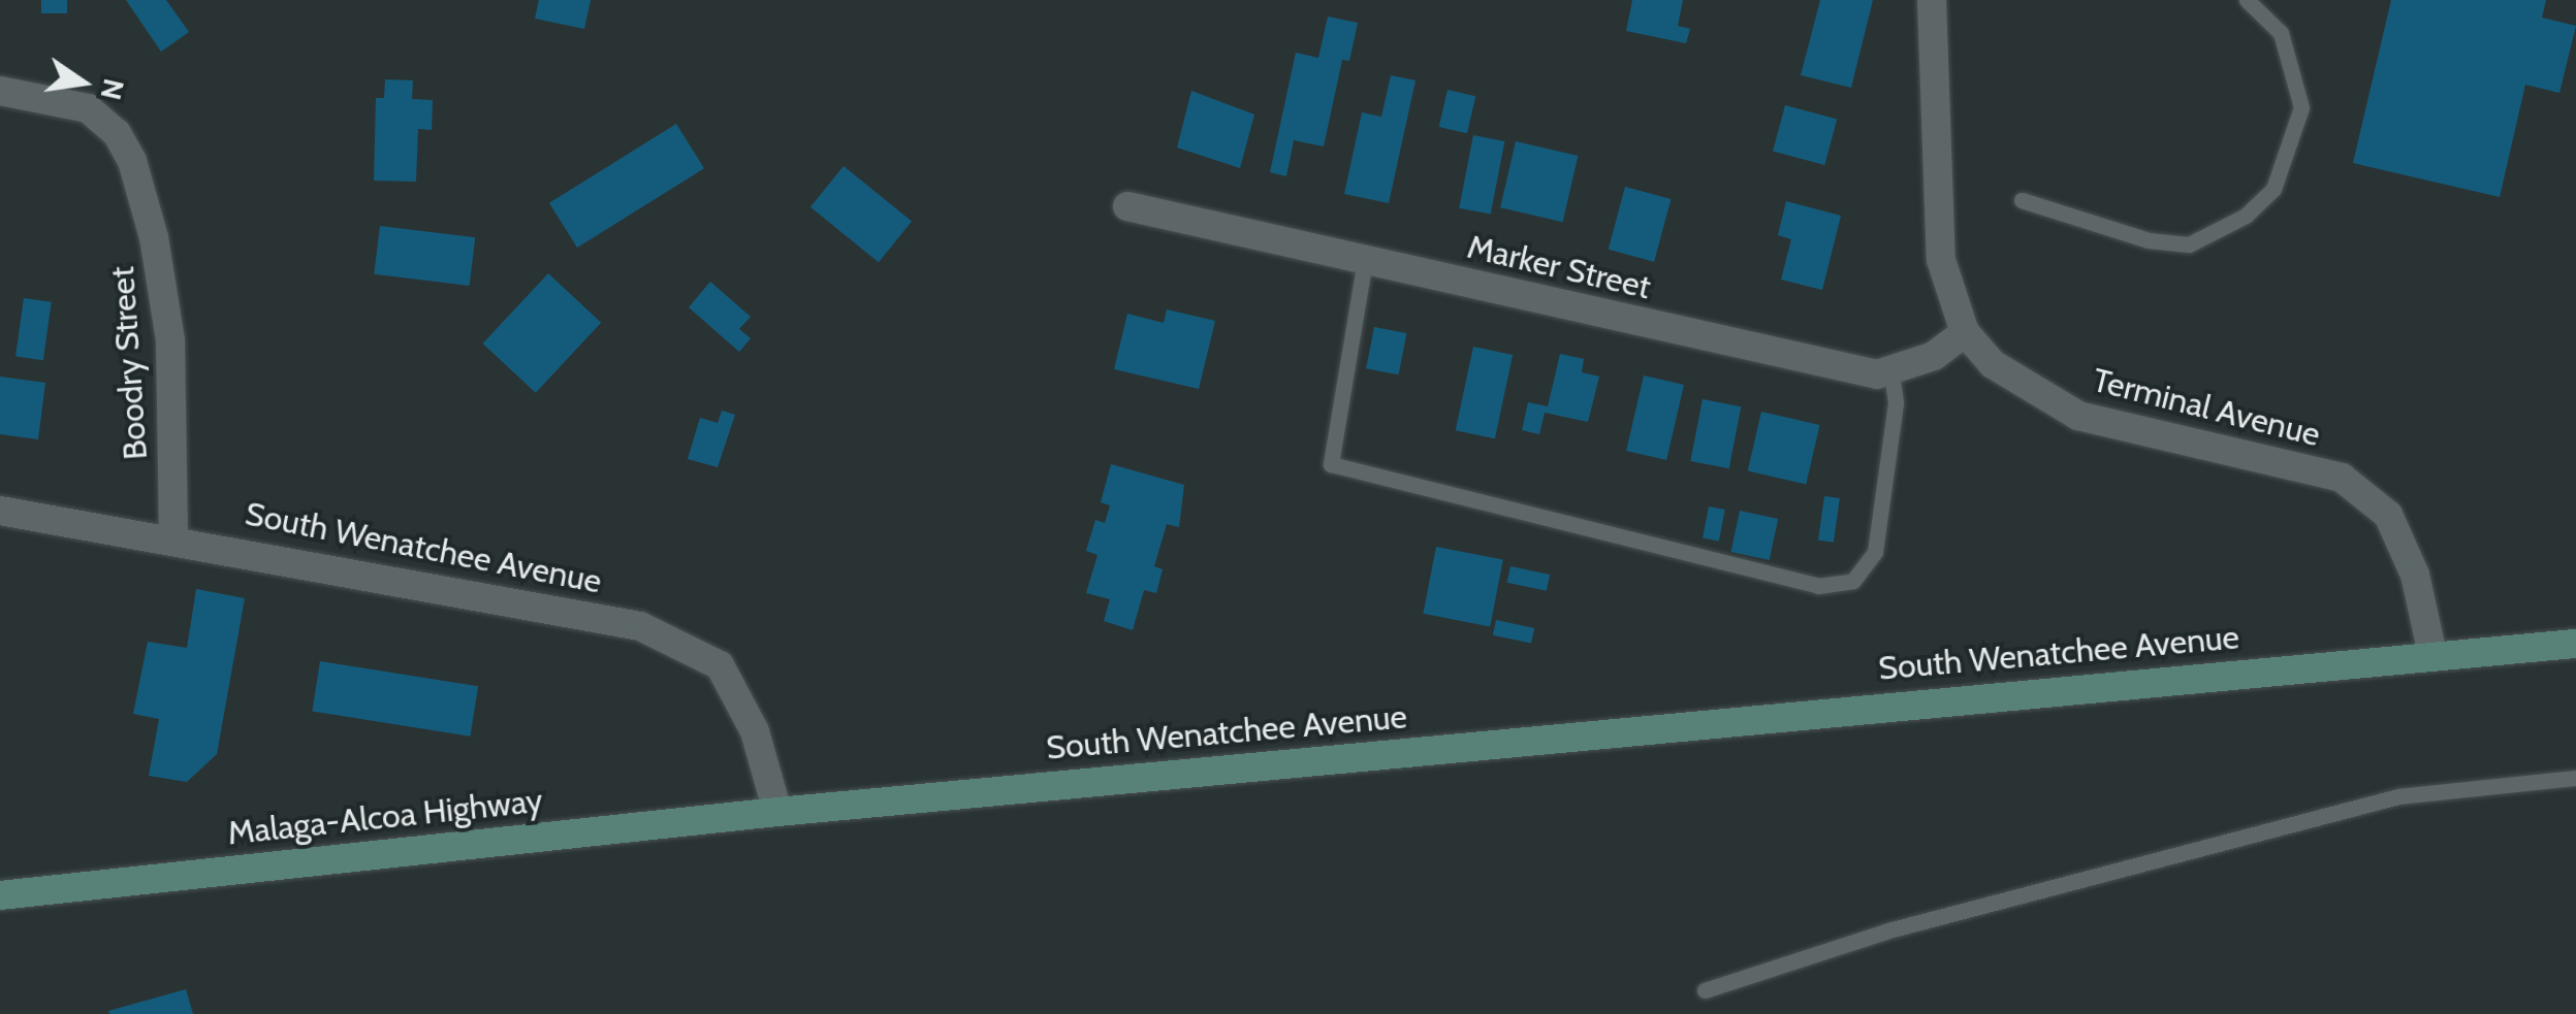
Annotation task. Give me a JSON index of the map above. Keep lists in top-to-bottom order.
{
  "streets": {
    "main road": ["South Wenatchee Avenue", "Malaga-Alcoa Highway"],
    "street": ["Marker Street", "Boodry Street", "Terminal Avenue"]
  },
  "crossings": [
    ["Marker Street", "Terminal Avenue"],
    ["Boodry Street", "South Wenatchee Avenue"],
    ["Terminal Avenue", "South Wenatchee Avenue"],
    ["South Wenatchee Avenue", "Malaga-Alcoa Highway"]
  ],
  "north": "right"
}
